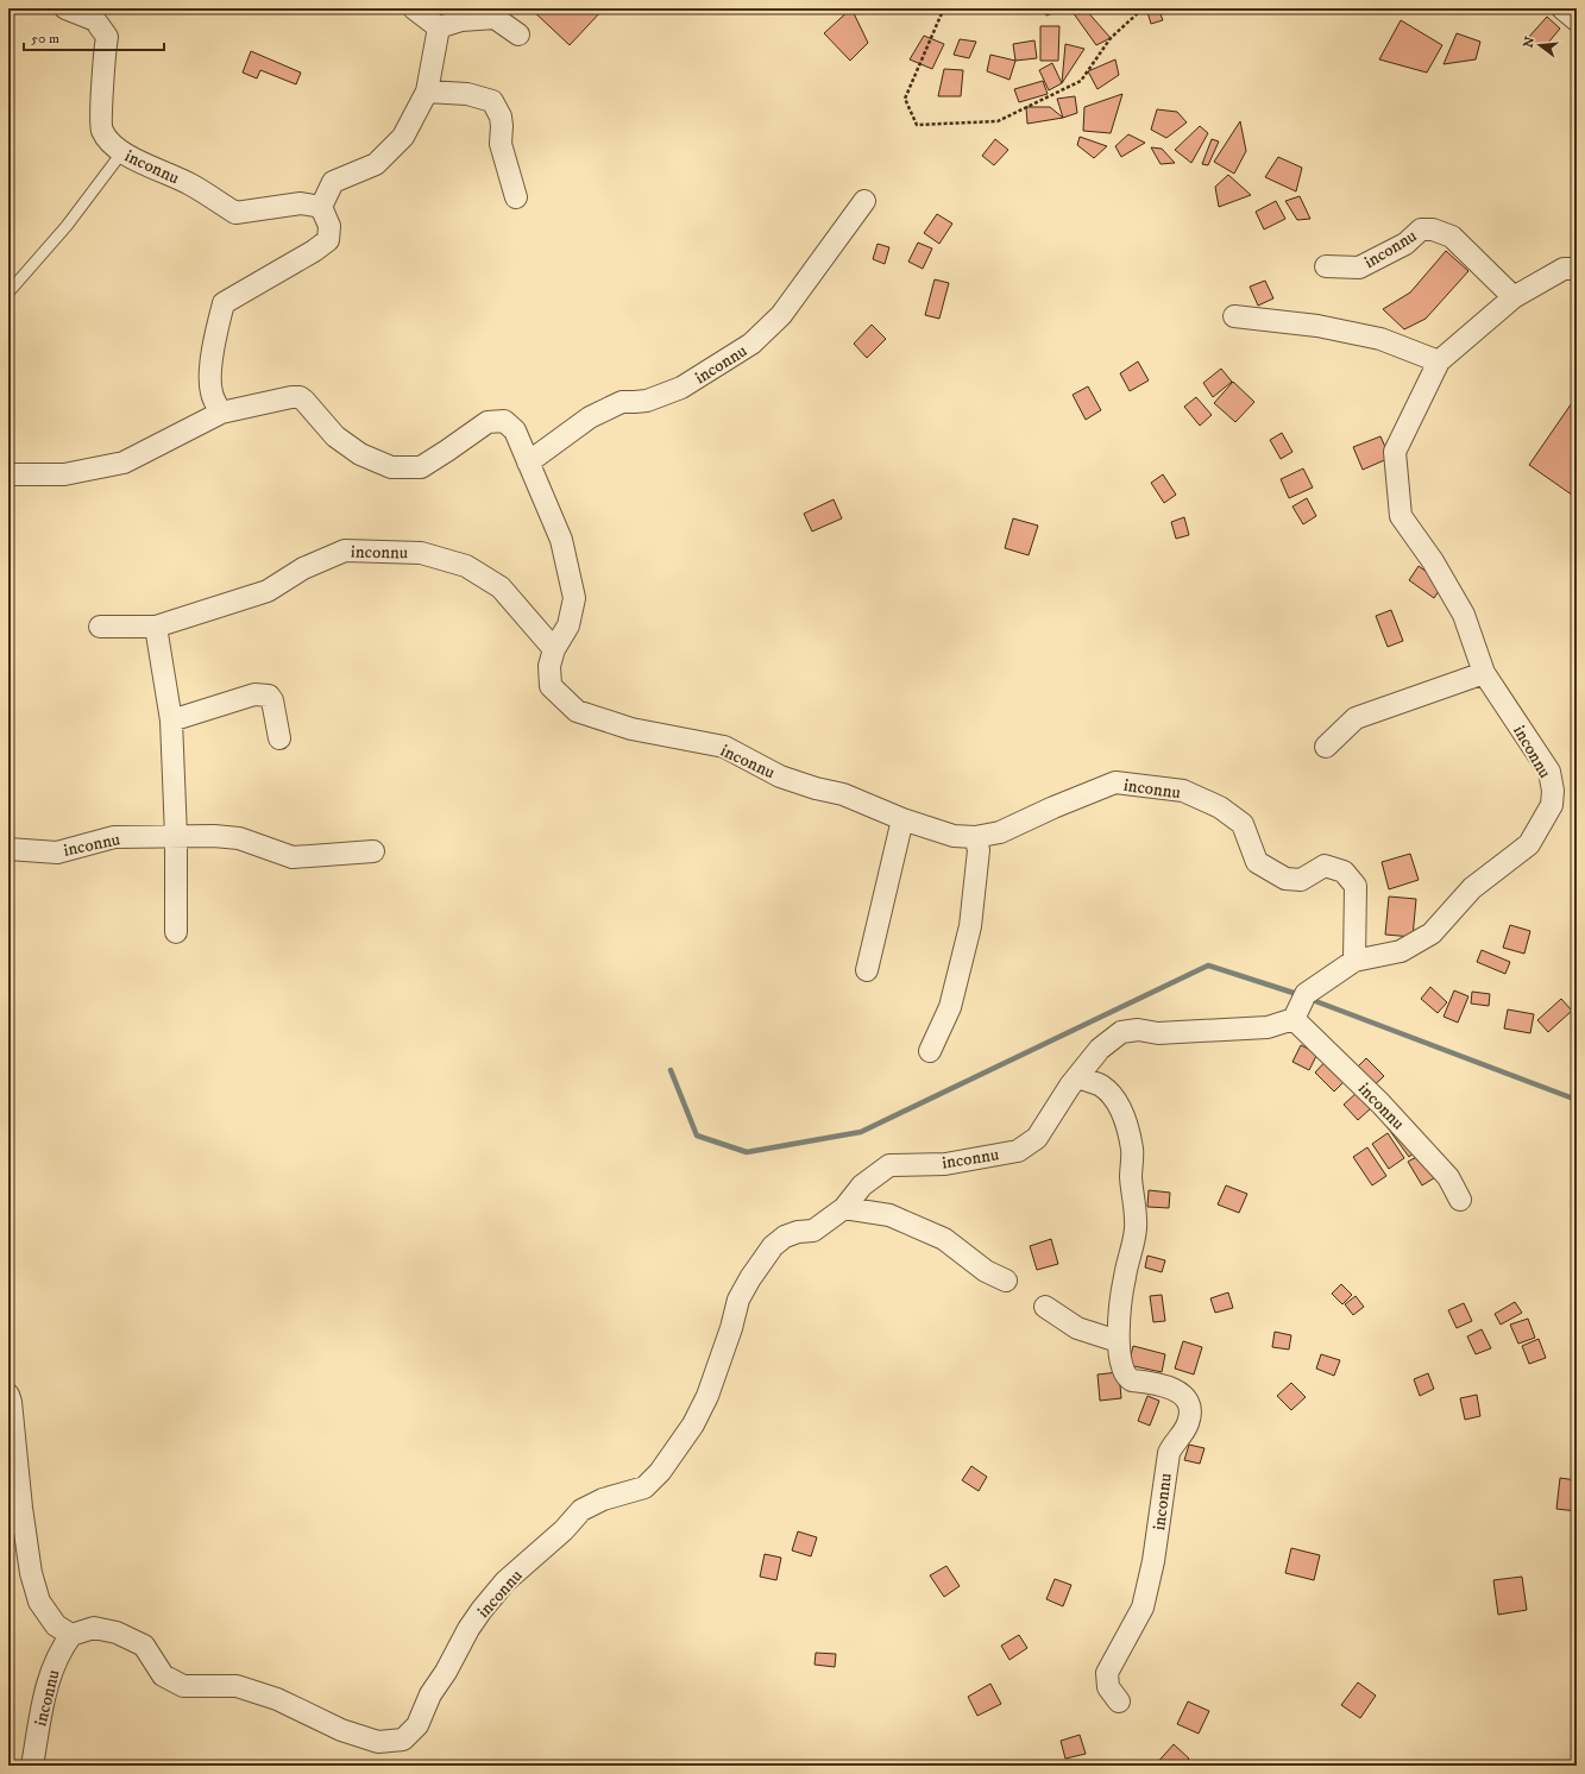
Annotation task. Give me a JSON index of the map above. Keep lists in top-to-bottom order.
{
  "streets": {
    "street": ["inconnu"]
  },
  "scale_bar": "50 m",
  "north": "left"
}
